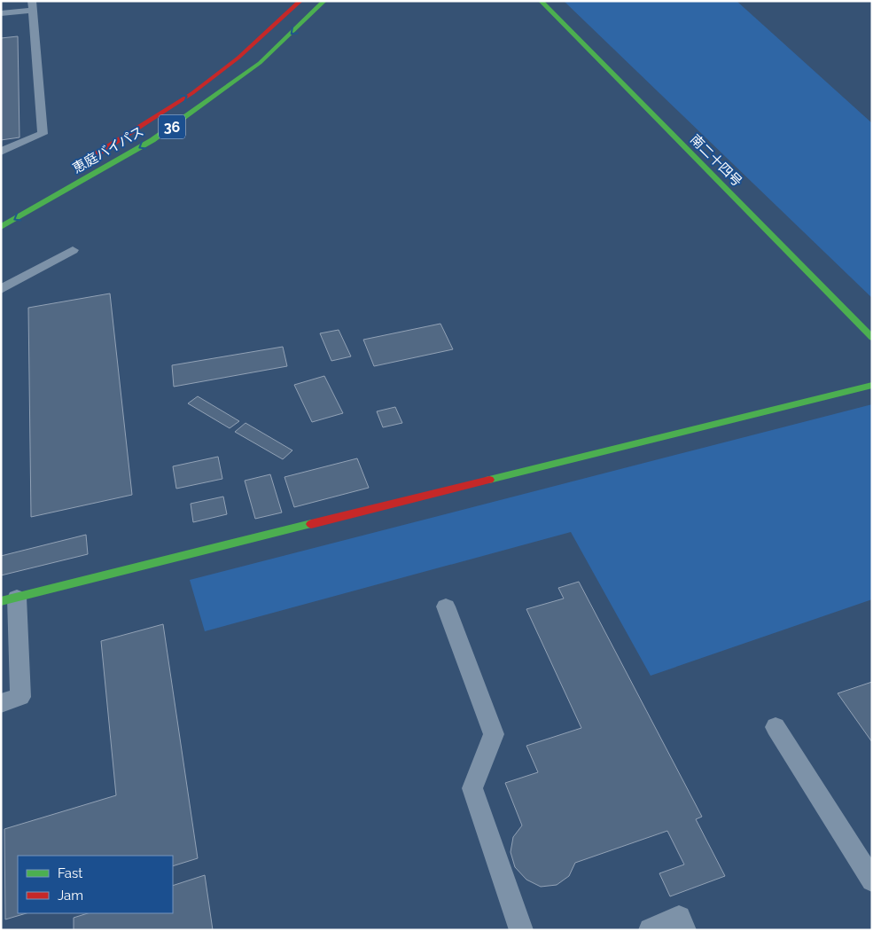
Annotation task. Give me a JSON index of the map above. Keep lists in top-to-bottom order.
{
  "streets": {
    "main road": ["36", "恵庭バイパス", "南二十四号"]
  },
  "legend": ["Fast", "Jam"]
}
